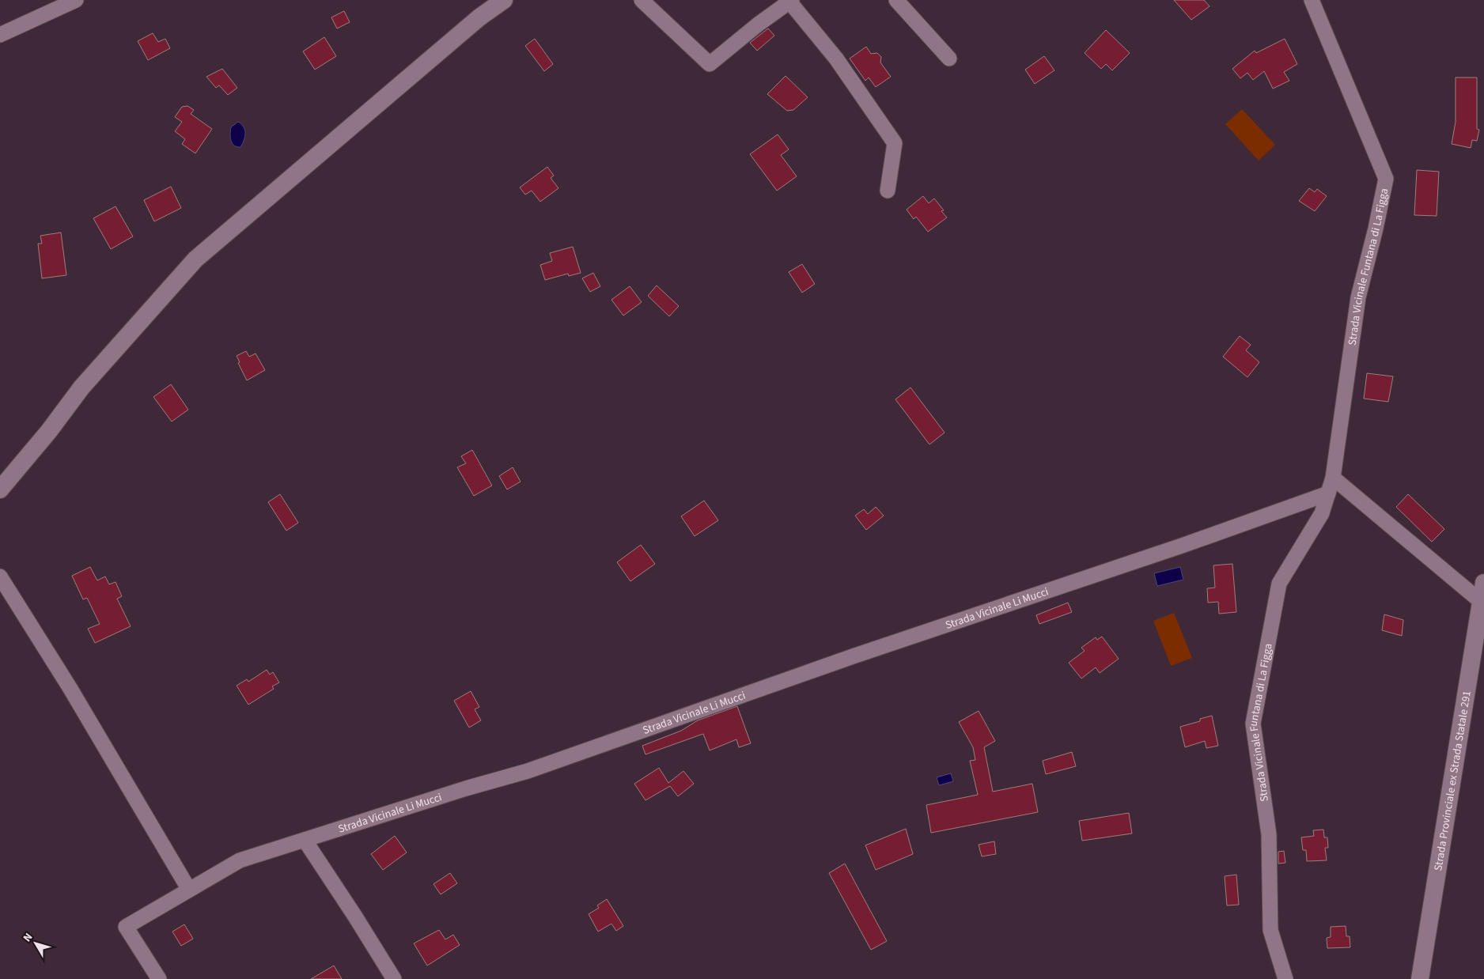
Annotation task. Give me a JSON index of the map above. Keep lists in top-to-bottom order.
{
  "streets": {
    "street": ["Strada Vicinale Funtana di La Figga", "Strada Vicinale Li Mucci", "Strada Provinciale ex Strada Statale 291"]
  },
  "crossings": [
    ["Strada Vicinale Funtana di La Figga", "Strada Vicinale Li Mucci"]
  ],
  "north": "top left"
}
